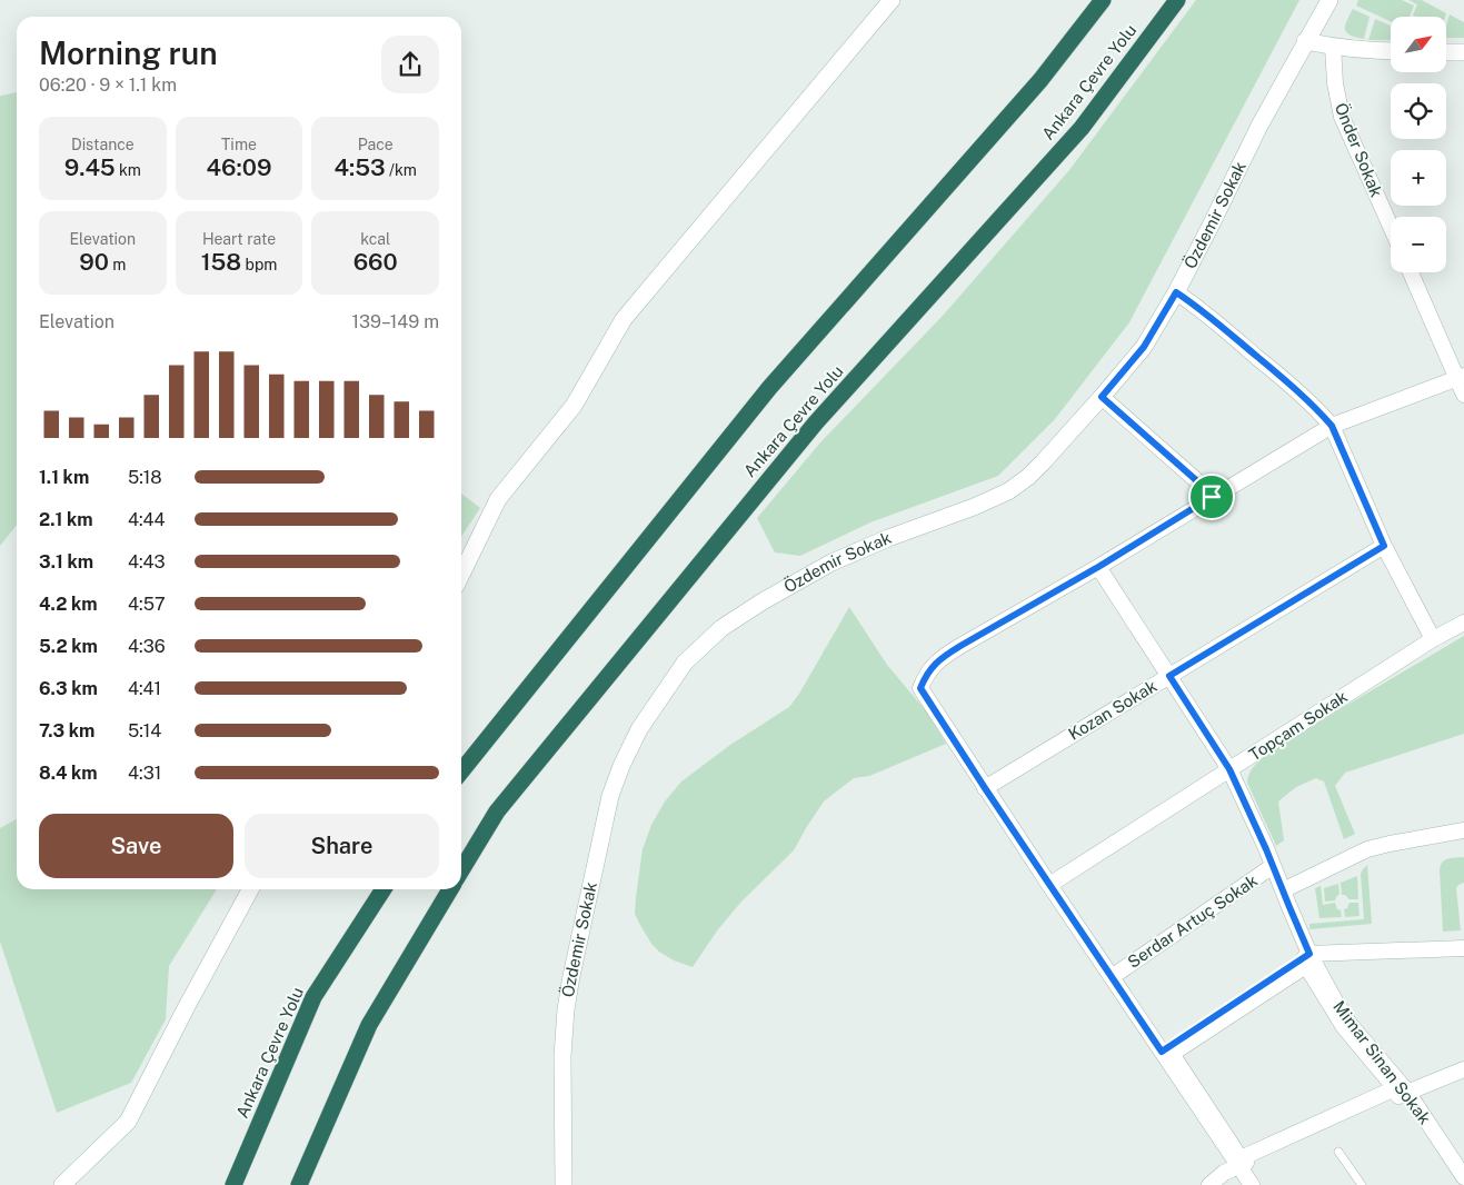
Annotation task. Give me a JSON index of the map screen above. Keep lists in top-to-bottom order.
{
  "streets": {
    "highway": ["Ankara Çevre Yolu"],
    "street": [
      "Önder Sokak",
      "Özdemir Sokak",
      "Kozan Sokak",
      "Topçam Sokak",
      "Serdar Artuç Sokak",
      "Mimar Sinan Sokak"
    ]
  },
  "crossings": [
    ["Kozan Sokak", "Mimar Sinan Sokak"],
    ["Topçam Sokak", "Mimar Sinan Sokak"],
    ["Serdar Artuç Sokak", "Mimar Sinan Sokak"]
  ],
  "north": "top right",
  "page": {
    "map_buttons": ["+", "−"],
    "heading": ["Morning run", "06:20 · 9 × 1.1 km"],
    "stats": [
      ["Distance", "9.45 km"],
      ["Time", "46:09"],
      ["Pace", "4:53 /km"],
      ["Elevation", "90 m"],
      ["Heart rate", "158 bpm"],
      ["kcal", "660"]
    ],
    "chart": ["Elevation", "139–149 m"],
    "list": [
      {
        "name": "1.1 km",
        "note": "5:18"
      },
      {
        "name": "2.1 km",
        "note": "4:44"
      },
      {
        "name": "3.1 km",
        "note": "4:43"
      },
      {
        "name": "4.2 km",
        "note": "4:57"
      },
      {
        "name": "5.2 km",
        "note": "4:36"
      },
      {
        "name": "6.3 km",
        "note": "4:41"
      },
      {
        "name": "7.3 km",
        "note": "5:14"
      },
      {
        "name": "8.4 km",
        "note": "4:31"
      }
    ],
    "buttons": ["Save", "Share"]
  }
}
